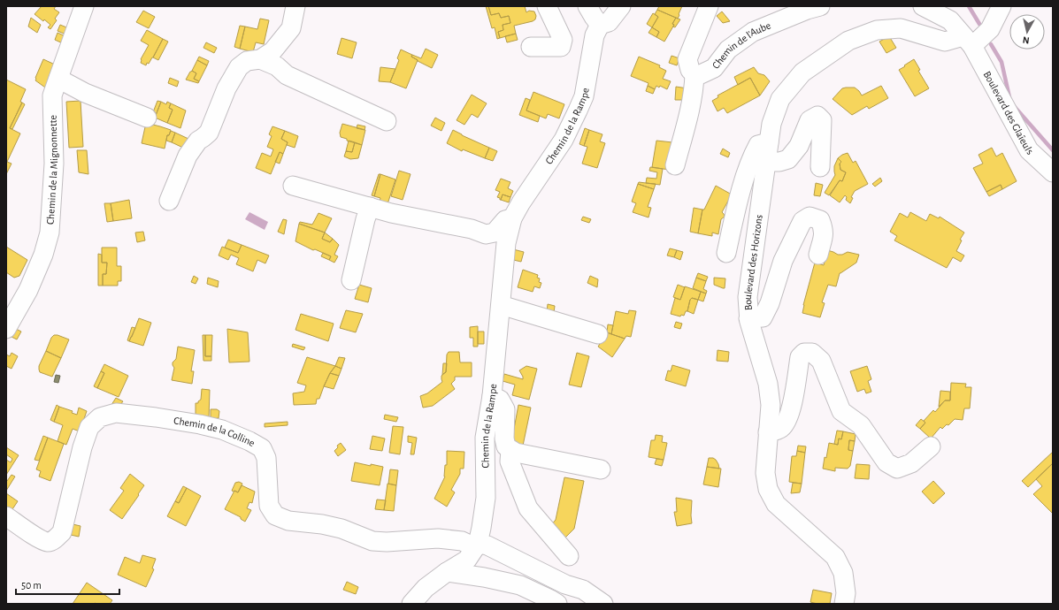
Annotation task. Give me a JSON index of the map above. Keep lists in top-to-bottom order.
{
  "streets": {
    "street": [
      "Chemin de l'Aube",
      "Boulevard des Glaïeuls",
      "Chemin de la Rampe",
      "Chemin de la Mignonnette",
      "Boulevard des Horizons",
      "Chemin de la Colline"
    ]
  },
  "crossings": [
    ["Boulevard des Glaïeuls", "Boulevard des Horizons"],
    ["Chemin de la Rampe", "Chemin de la Colline"]
  ],
  "scale_bar": "50 m",
  "north": "bottom"
}
